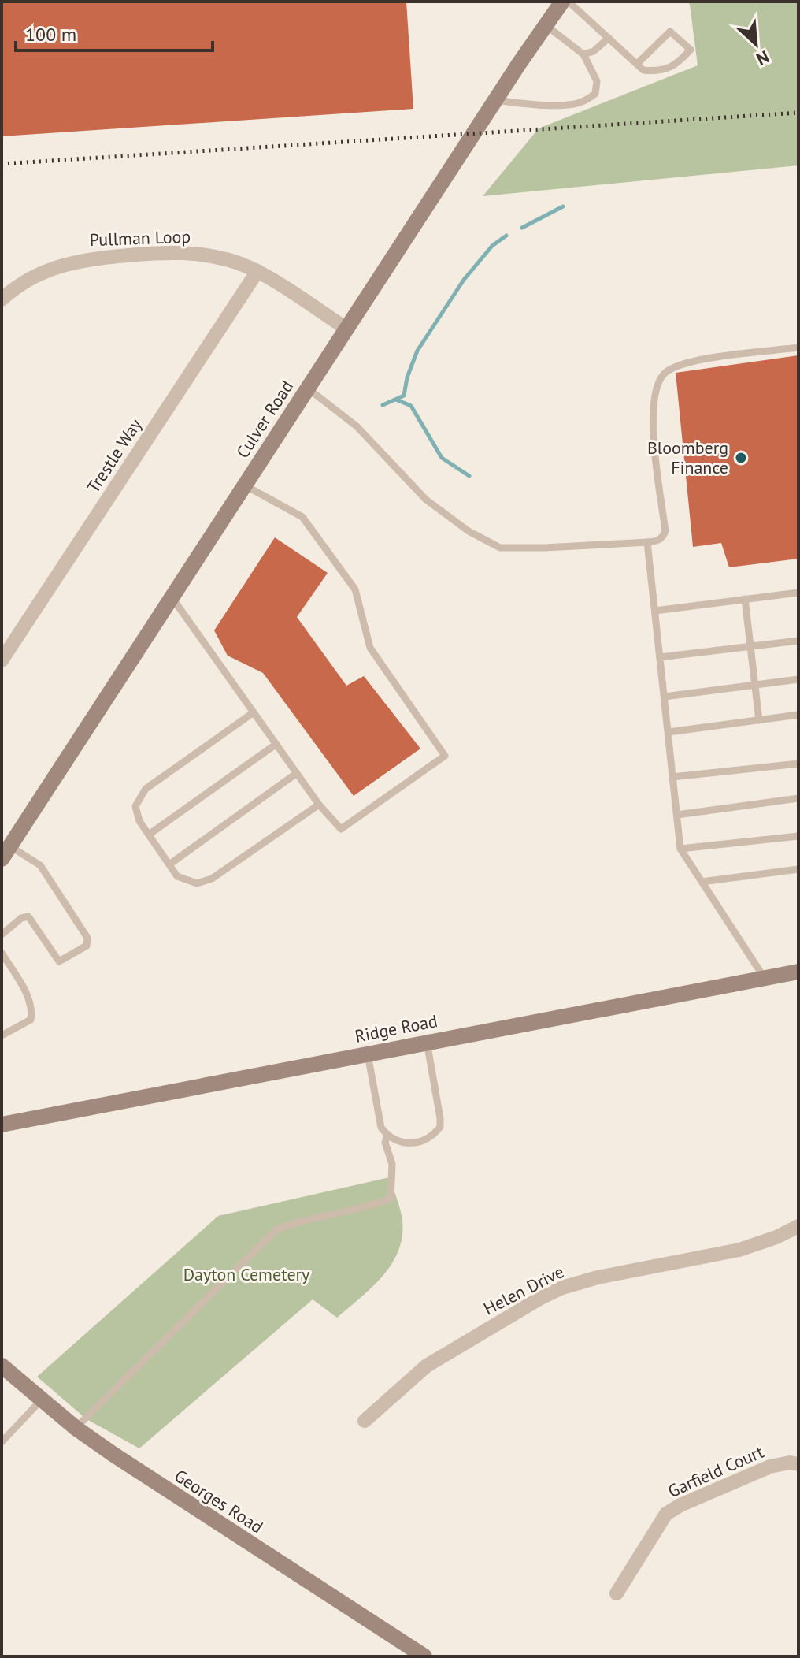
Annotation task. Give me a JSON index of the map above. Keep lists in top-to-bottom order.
{
  "streets": {
    "street": [
      "Pullman Loop",
      "Culver Road",
      "Trestle Way",
      "Ridge Road",
      "Helen Drive",
      "Garfield Court",
      "Georges Road"
    ]
  },
  "crossings": [
    ["Pullman Loop", "Culver Road"],
    ["Pullman Loop", "Trestle Way"]
  ],
  "parks": ["Dayton Cemetery"],
  "places": ["Bloomberg Finance"],
  "scale_bar": "100 m",
  "north": "bottom right"
}
